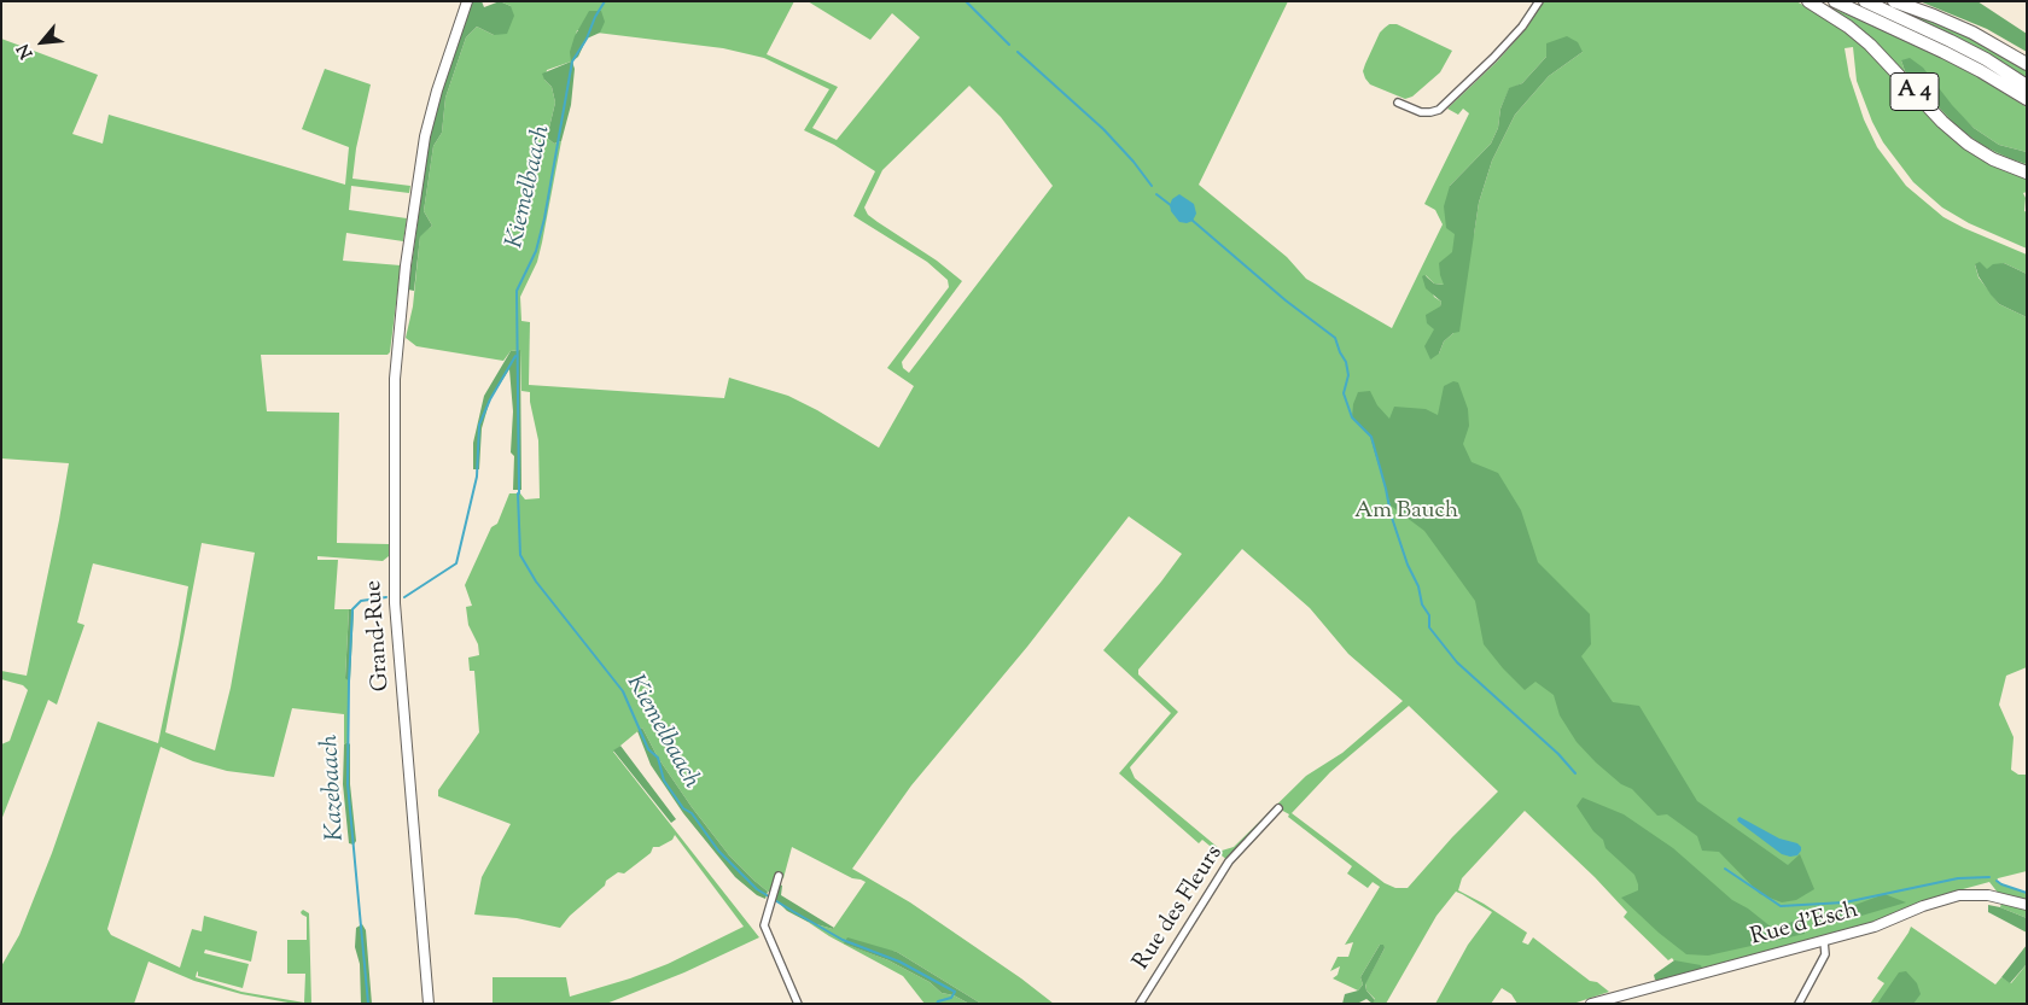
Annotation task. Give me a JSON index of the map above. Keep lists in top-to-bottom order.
{
  "streets": {
    "highway": ["A 4"],
    "main road": ["Grand-Rue", "Rue d'Esch"],
    "street": ["Rue des Fleurs"]
  },
  "water": ["Kiemelbaach", "Kazebaach"],
  "parks": ["Am Bauch"],
  "north": "bottom left"
}
